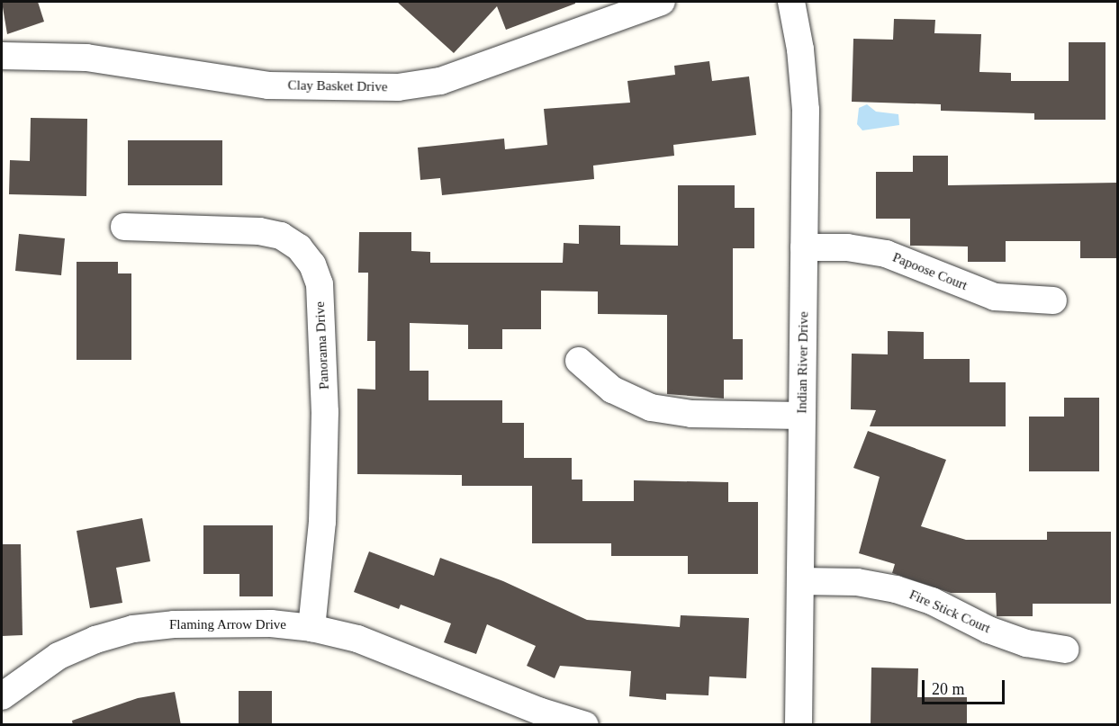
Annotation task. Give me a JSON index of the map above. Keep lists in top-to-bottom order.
{
  "streets": {
    "street": [
      "Clay Basket Drive",
      "Papoose Court",
      "Panorama Drive",
      "Indian River Drive",
      "Fire Stick Court",
      "Flaming Arrow Drive"
    ]
  },
  "crossings": [
    ["Papoose Court", "Indian River Drive"],
    ["Panorama Drive", "Flaming Arrow Drive"],
    ["Indian River Drive", "Fire Stick Court"]
  ],
  "scale_bar": "20 m"
}
